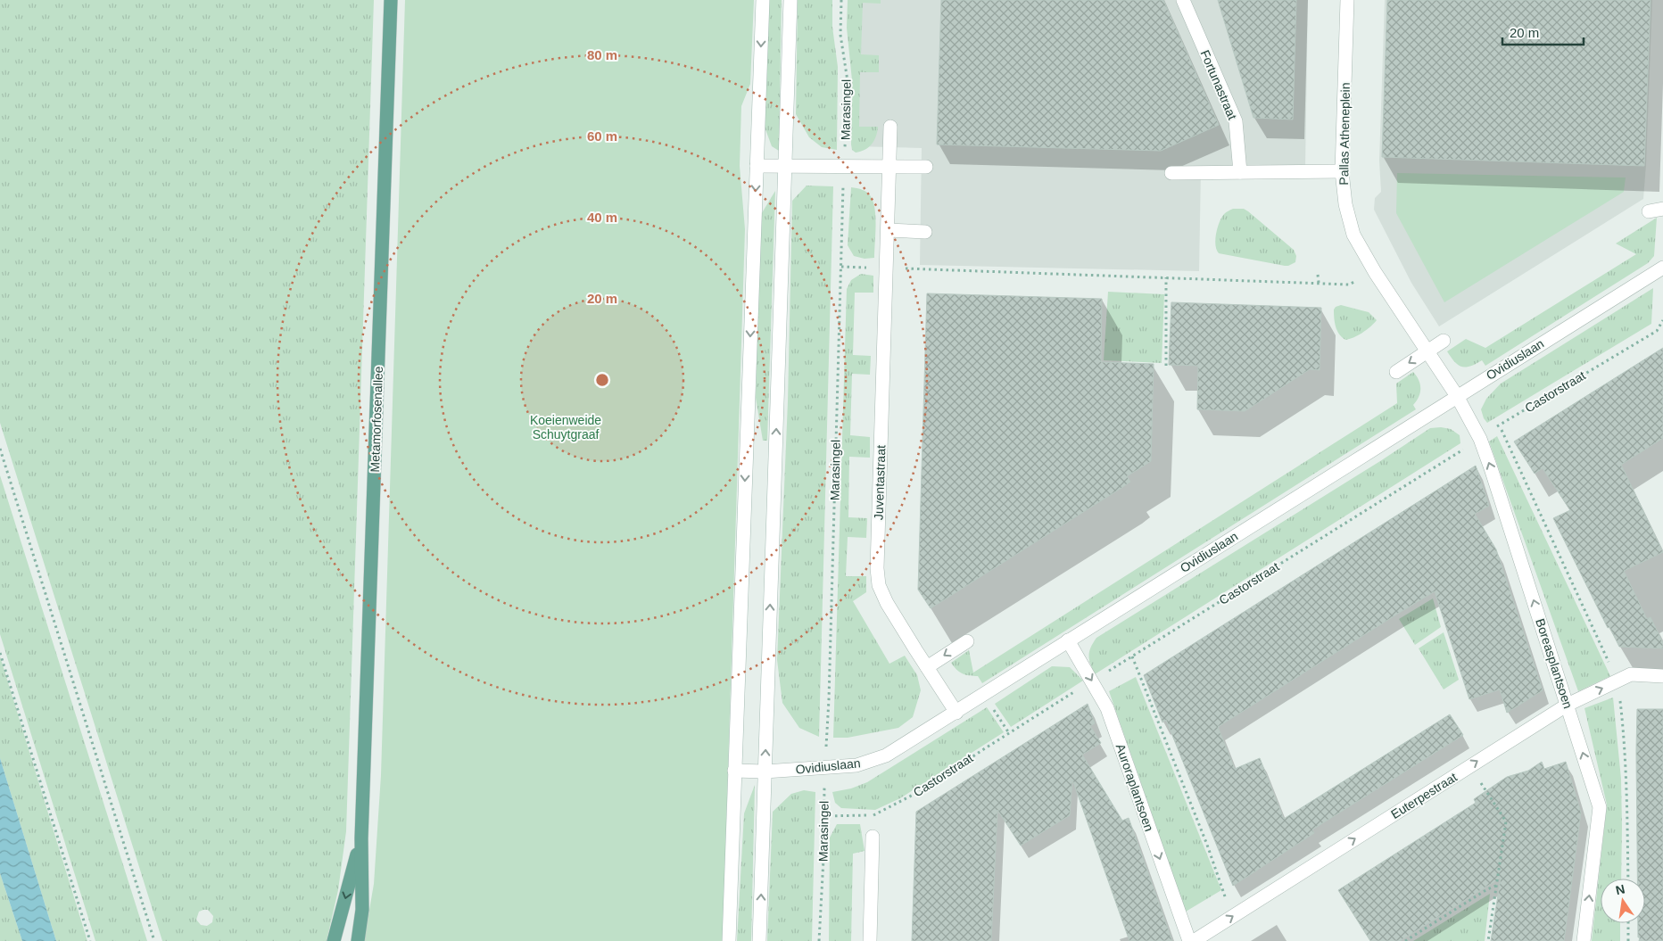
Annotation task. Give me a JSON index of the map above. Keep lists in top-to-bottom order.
{
  "streets": {
    "main road": ["Metamorfosenallee"],
    "street": [
      "Fortunastraat",
      "Pallas Atheneplein",
      "Ovidiuslaan",
      "Juventastraat",
      "Boreasplantsoen",
      "Auroraplantsoen",
      "Euterpestraat"
    ],
    "path": ["Marasingel", "Castorstraat"]
  },
  "crossings": [
    ["Marasingel", "Ovidiuslaan"],
    ["Marasingel", "Castorstraat"],
    ["Pallas Atheneplein", "Ovidiuslaan"],
    ["Pallas Atheneplein", "Boreasplantsoen"],
    ["Ovidiuslaan", "Juventastraat"],
    ["Ovidiuslaan", "Boreasplantsoen"],
    ["Ovidiuslaan", "Auroraplantsoen"],
    ["Castorstraat", "Boreasplantsoen"],
    ["Castorstraat", "Auroraplantsoen"],
    ["Boreasplantsoen", "Euterpestraat"]
  ],
  "one_way": ["Boreasplantsoen", "Auroraplantsoen", "Euterpestraat"],
  "parks": ["Koeienweide Schuytgraaf"],
  "scale_bar": "20 m",
  "north": "top",
  "rings": [
    "80 m",
    "60 m",
    "40 m",
    "20 m"
  ]
}
